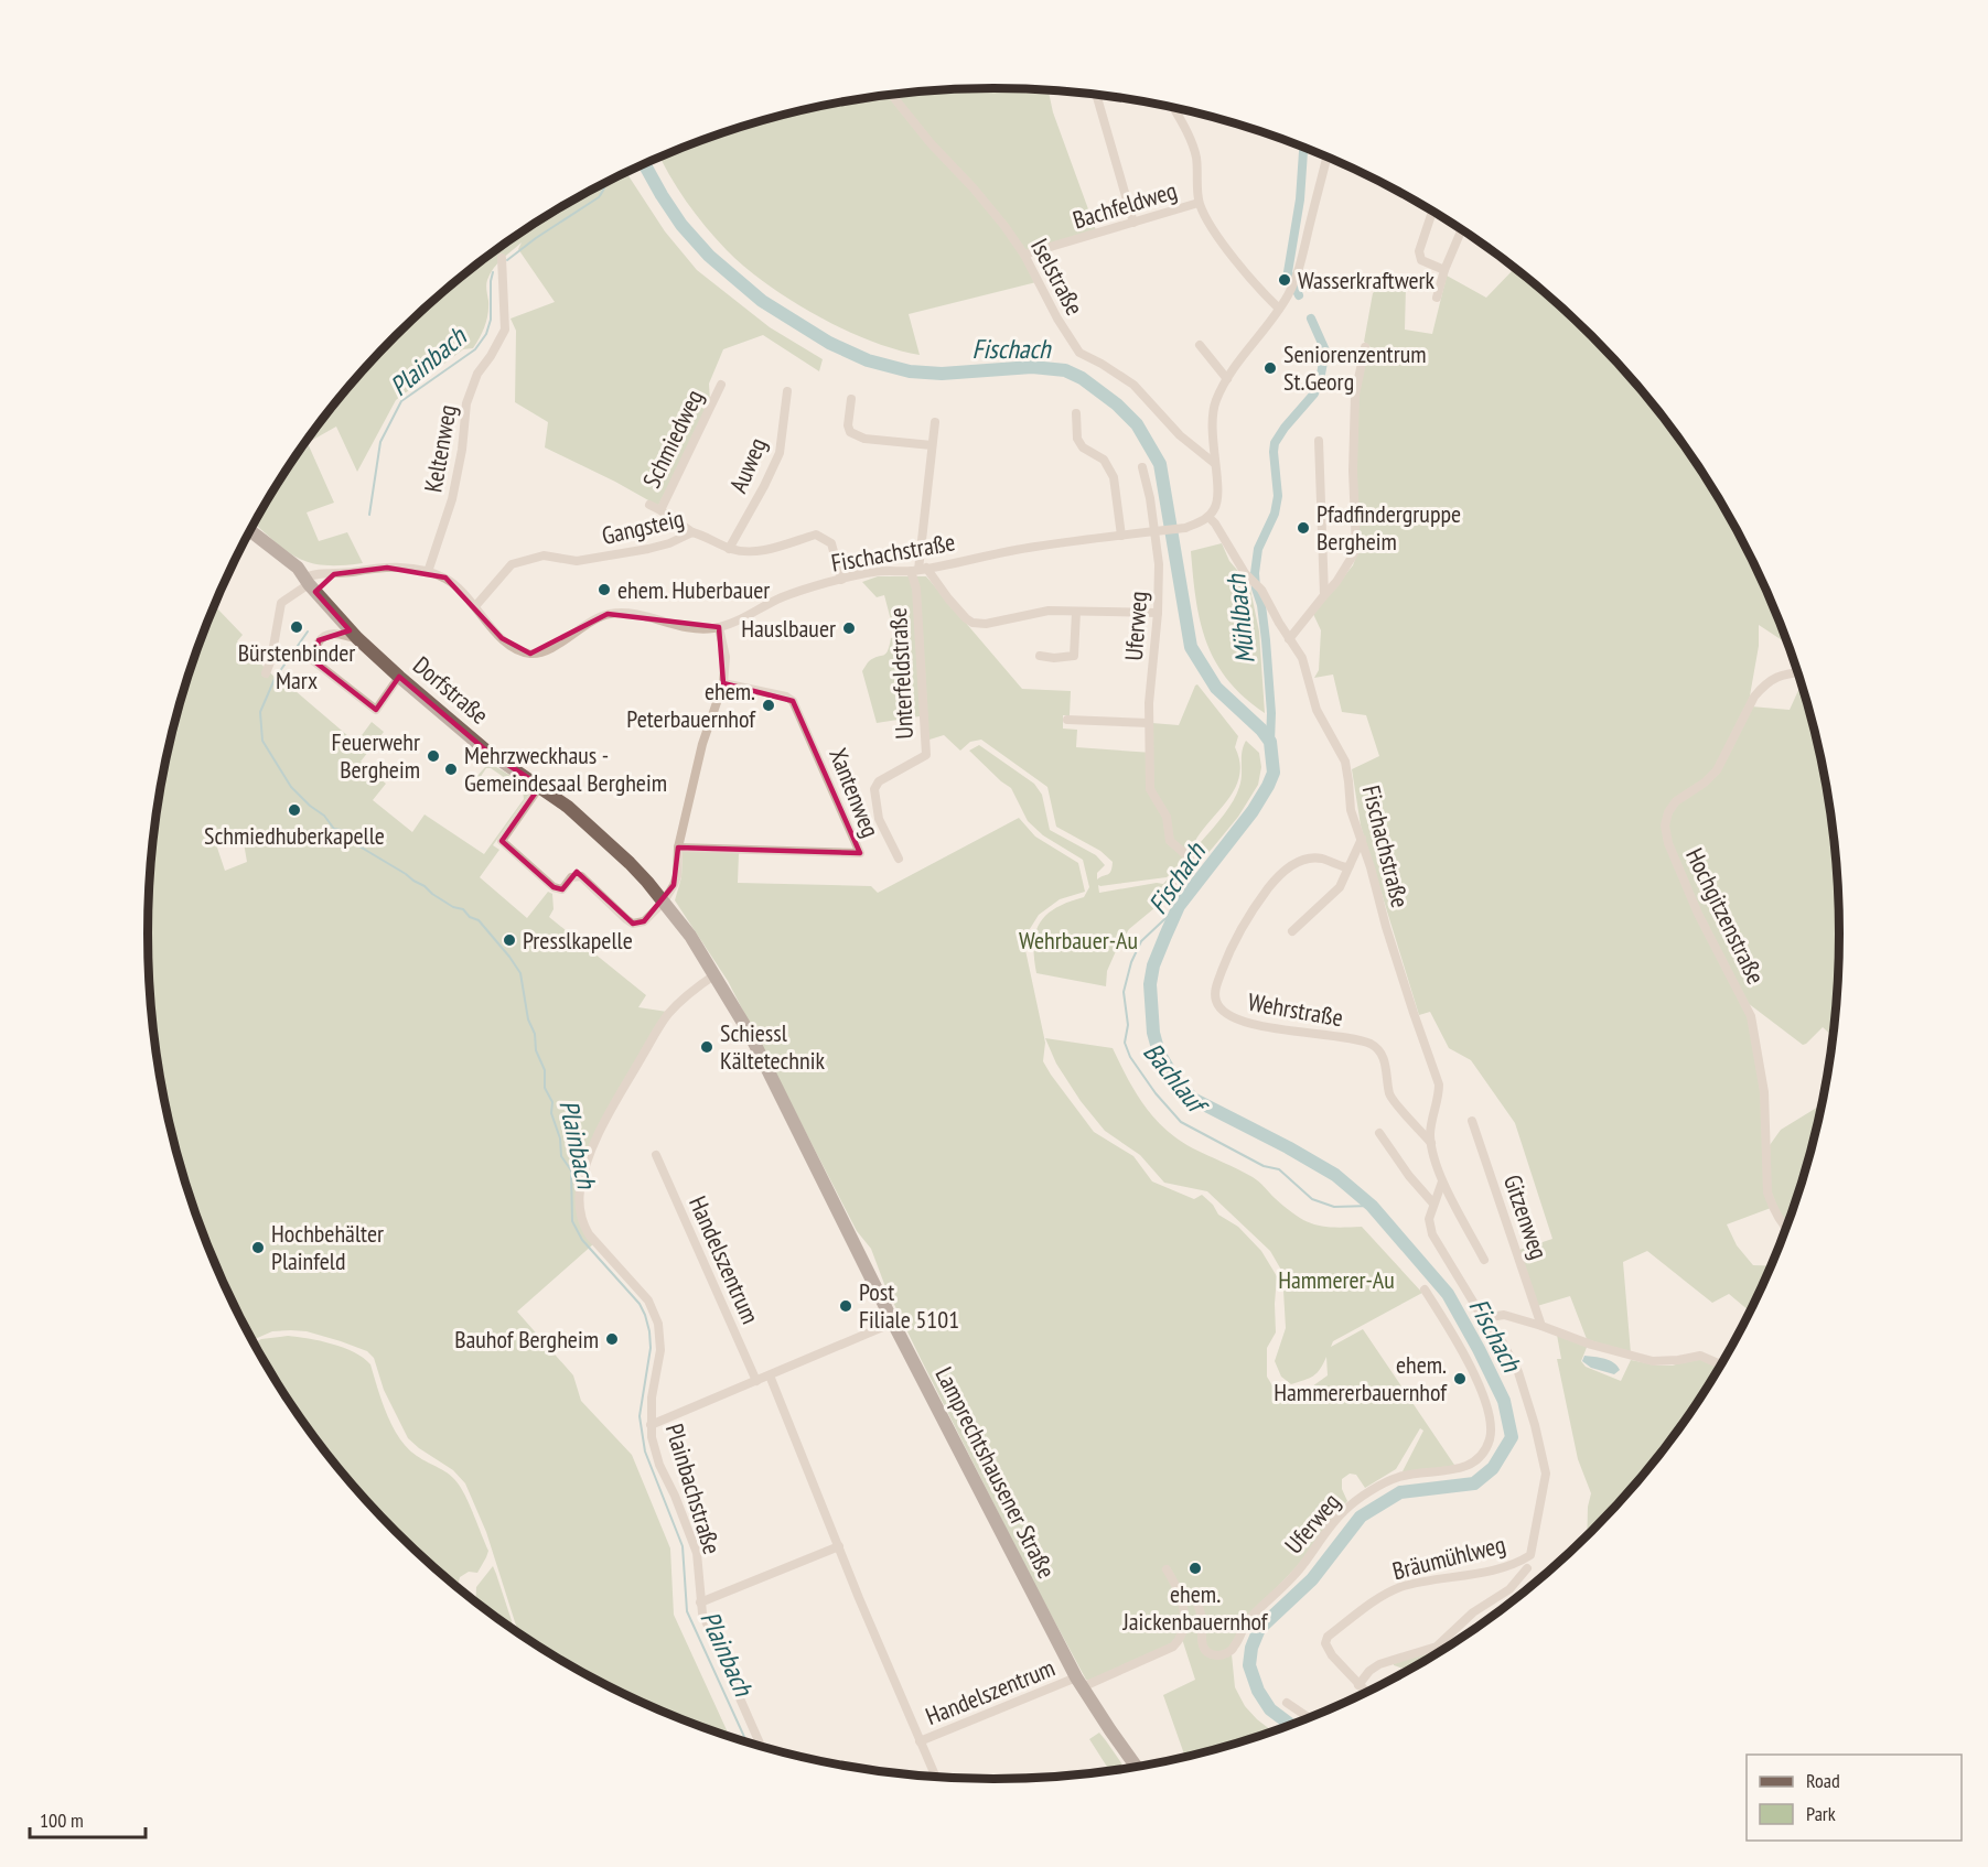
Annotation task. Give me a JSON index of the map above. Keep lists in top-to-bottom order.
{
  "streets": {
    "main road": ["Dorfstraße", "Lamprechtshausener Straße"],
    "street": [
      "Bachfeldweg",
      "Iselstraße",
      "Schmiedweg",
      "Keltenweg",
      "Auweg",
      "Gangsteig",
      "Fischachstraße",
      "Uferweg",
      "Unterfeldstraße",
      "Xantenweg",
      "Hochgitzenstraße",
      "Wehrstraße",
      "Gitzenweg",
      "Handelszentrum",
      "Plainbachstraße",
      "Bräumühlweg"
    ]
  },
  "crossings": [
    ["Bachfeldweg", "Iselstraße"],
    ["Schmiedweg", "Gangsteig"],
    ["Keltenweg", "Fischachstraße"],
    ["Auweg", "Gangsteig"],
    ["Gangsteig", "Fischachstraße"],
    ["Fischachstraße", "Uferweg"],
    ["Fischachstraße", "Unterfeldstraße"],
    ["Fischachstraße", "Dorfstraße"],
    ["Fischachstraße", "Wehrstraße"],
    ["Fischachstraße", "Bräumühlweg"],
    ["Uferweg", "Handelszentrum"],
    ["Uferweg", "Lamprechtshausener Straße"],
    ["Dorfstraße", "Lamprechtshausener Straße"],
    ["Dorfstraße", "Plainbachstraße"],
    ["Handelszentrum", "Lamprechtshausener Straße"],
    ["Lamprechtshausener Straße", "Plainbachstraße"]
  ],
  "water": [
    "Fischach",
    "Plainbach",
    "Mühlbach",
    "Bachlauf"
  ],
  "parks": ["Wehrbauer-Au", "Hammerer-Au"],
  "places": [
    "Wasserkraftwerk",
    "Seniorenzentrum St.Georg",
    "Pfadfindergruppe Bergheim",
    "ehem. Huberbauer",
    "Bürstenbinder Marx",
    "Hauslbauer",
    "ehem. Peterbauernhof",
    "Feuerwehr Bergheim",
    "Mehrzweckhaus - Gemeindesaal Bergheim",
    "Schmiedhuberkapelle",
    "Presslkapelle",
    "Schiessl Kältetechnik",
    "Hochbehälter Plainfeld",
    "Post Filiale 5101",
    "Bauhof Bergheim",
    "ehem. Hammererbauernhof",
    "ehem. Jaickenbauernhof"
  ],
  "legend": ["Road", "Park"],
  "scale_bar": "100 m"
}
